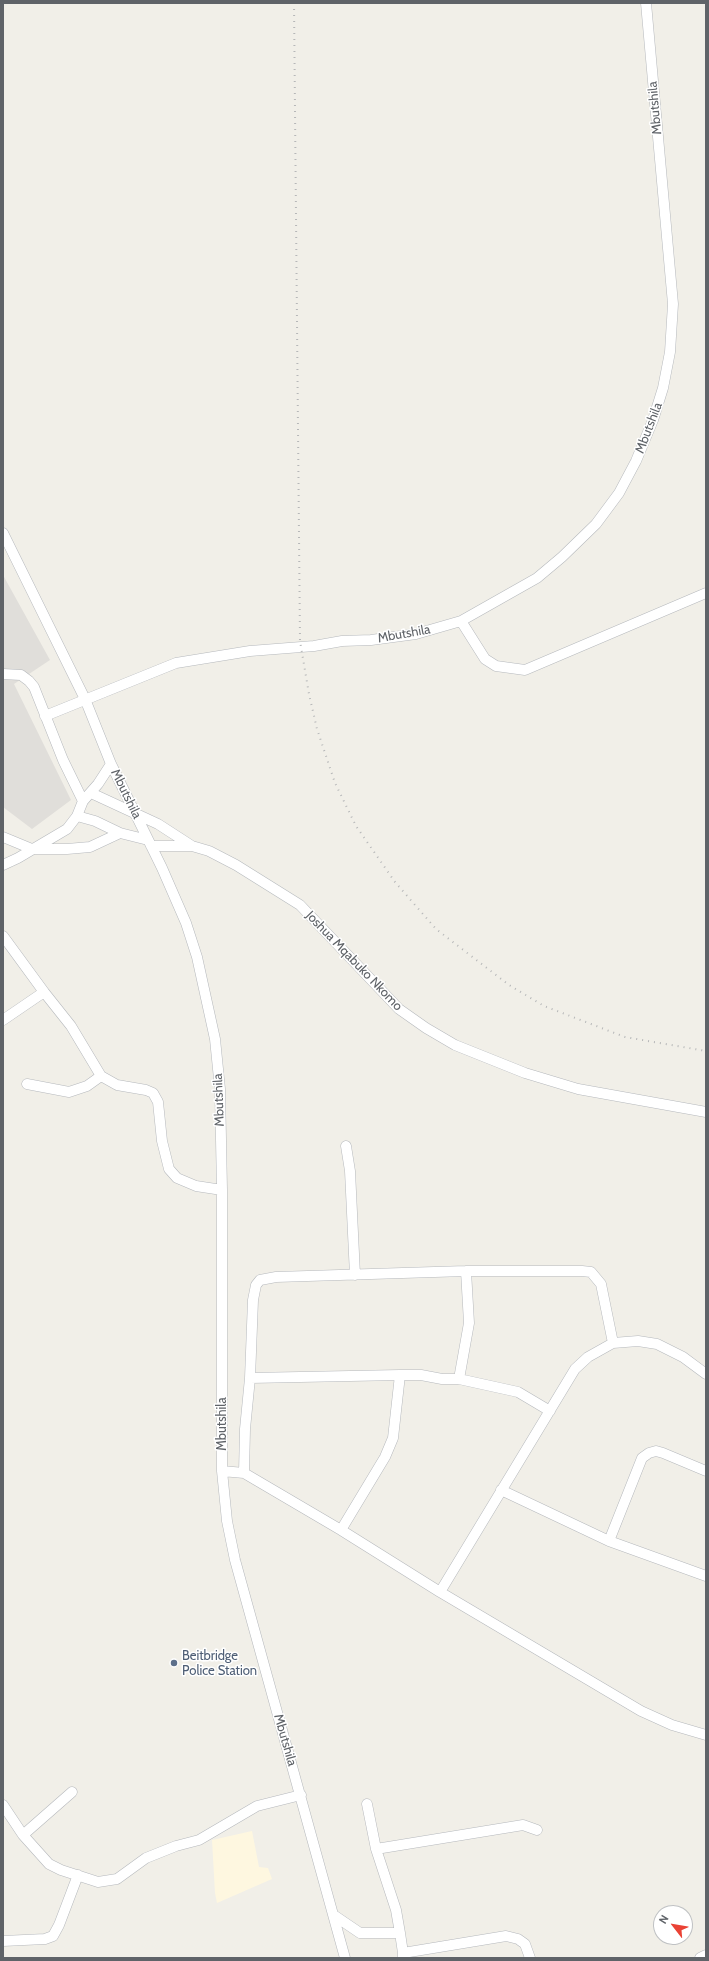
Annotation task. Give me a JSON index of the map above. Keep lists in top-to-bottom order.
{
  "streets": {
    "street": ["Mbutshila", "Joshua Mqabuko Nkomo"]
  },
  "places": ["Beitbridge Police Station"],
  "north": "top left"
}
